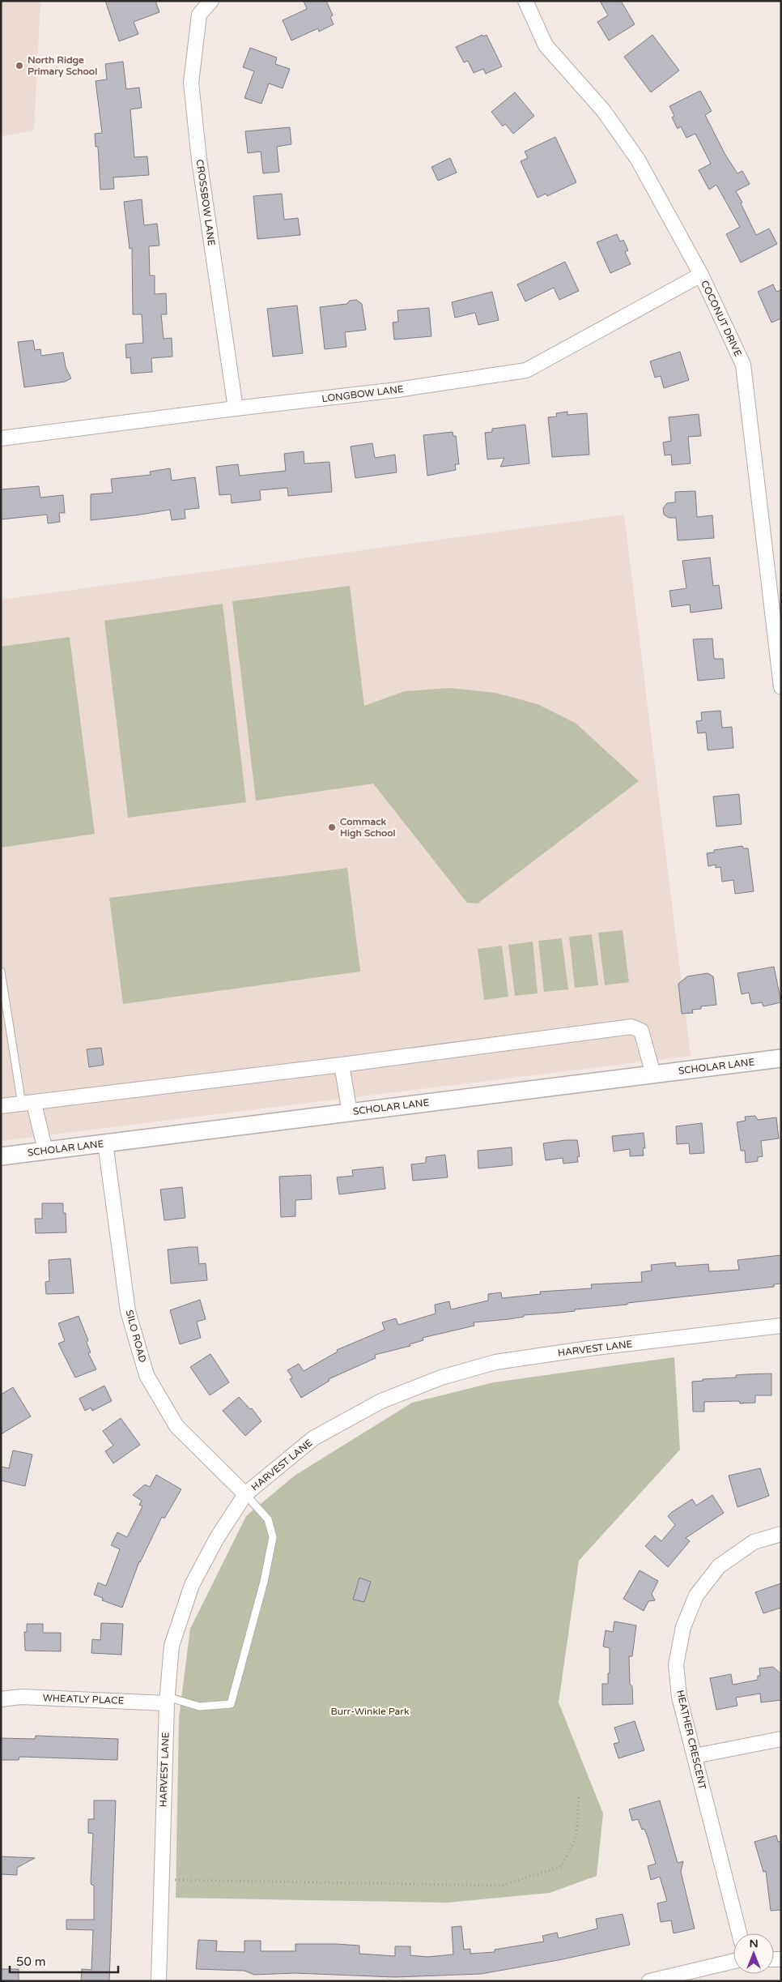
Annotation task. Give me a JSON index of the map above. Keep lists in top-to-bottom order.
{
  "streets": {
    "street": [
      "CROSSBOW LANE",
      "COCONUT DRIVE",
      "LONGBOW LANE",
      "SCHOLAR LANE",
      "SILO ROAD",
      "HARVEST LANE",
      "WHEATLY PLACE",
      "HEATHER CRESCENT"
    ]
  },
  "crossings": [
    ["CROSSBOW LANE", "LONGBOW LANE"],
    ["COCONUT DRIVE", "LONGBOW LANE"],
    ["SCHOLAR LANE", "SILO ROAD"],
    ["SILO ROAD", "HARVEST LANE"],
    ["HARVEST LANE", "WHEATLY PLACE"]
  ],
  "parks": ["Burr-Winkle Park"],
  "places": ["North Ridge Primary School", "Commack High School"],
  "scale_bar": "50 m",
  "north": "top"
}
